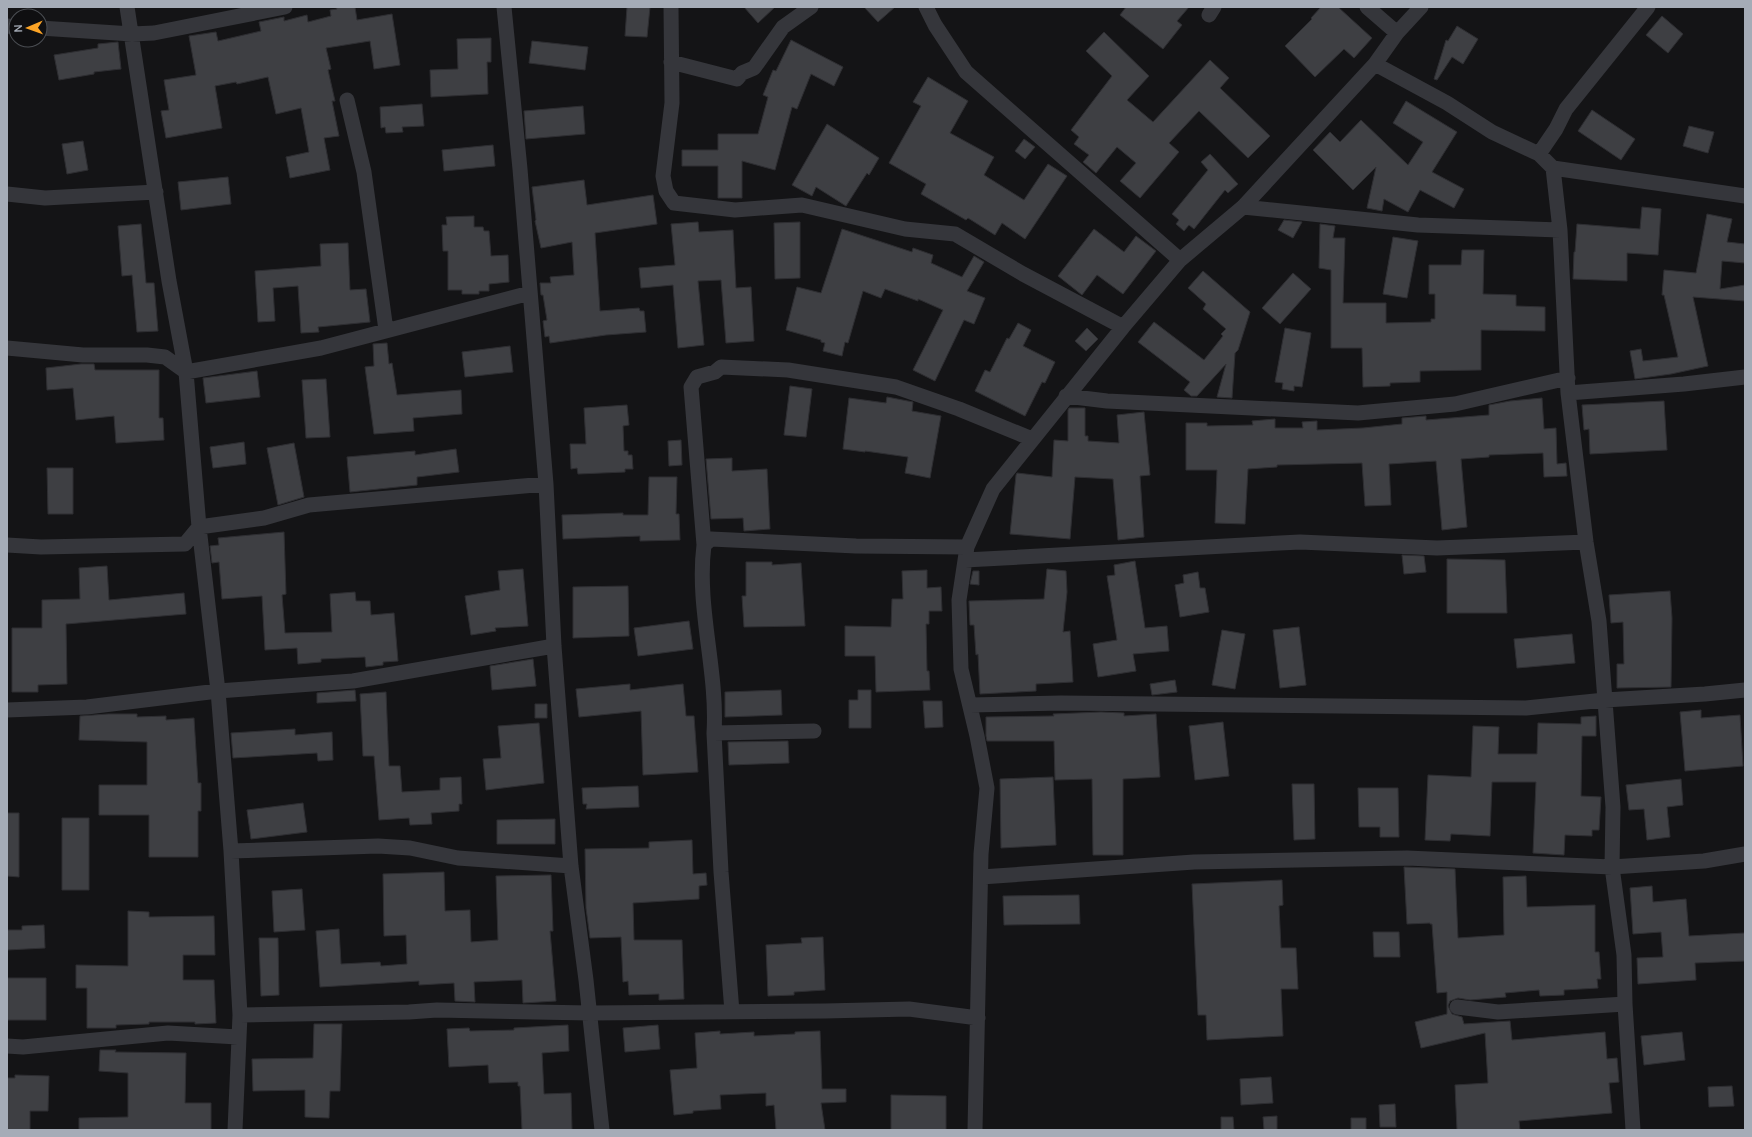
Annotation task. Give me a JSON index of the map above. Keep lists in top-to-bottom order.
{
  "north": "left"
}
